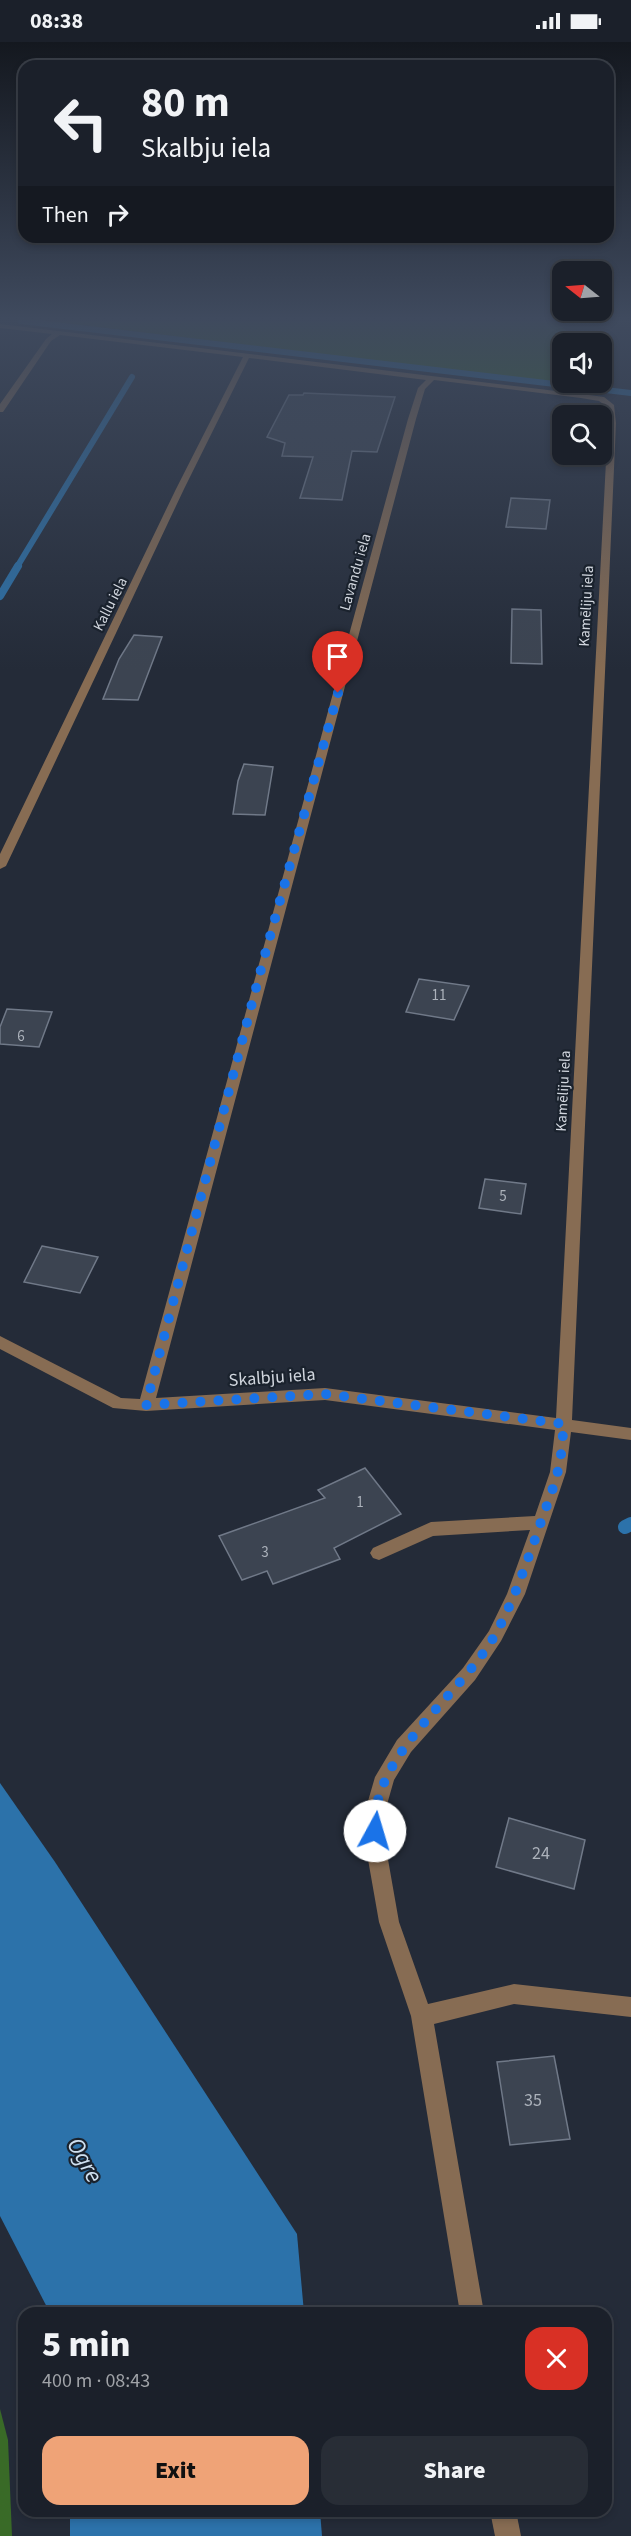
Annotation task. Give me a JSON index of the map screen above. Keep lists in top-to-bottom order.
{
  "streets": {
    "street": [
      "Lavandu iela",
      "Kallu iela",
      "Kamēliju iela",
      "Skalbju iela"
    ]
  },
  "crossings": [
    ["Lavandu iela", "Skalbju iela"],
    ["Kamēliju iela", "Skalbju iela"]
  ],
  "water": ["Ogre"],
  "house_numbers": [
    "11",
    "6",
    "5",
    "1",
    "3",
    "24",
    "35"
  ],
  "north": "left",
  "page": {
    "status": "08:38",
    "turn": ["80 m", "Skalbju iela"],
    "then": "Then",
    "heading": ["5 min", "400 m · 08:43"],
    "buttons": ["Exit", "Share"]
  }
}
